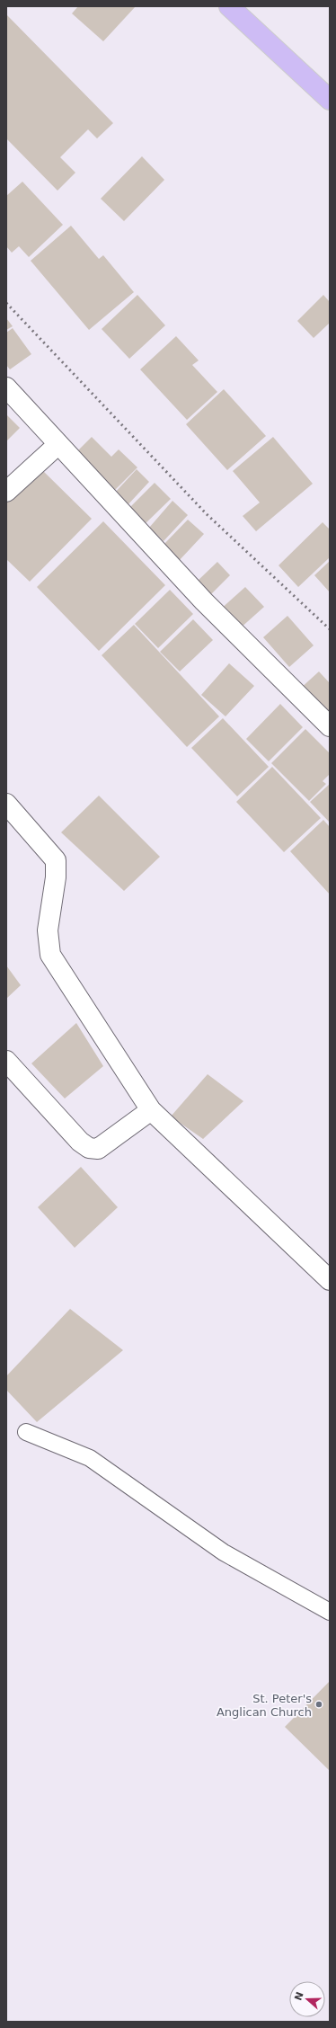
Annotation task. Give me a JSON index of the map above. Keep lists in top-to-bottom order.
{
  "places": ["St. Peter's Anglican Church"],
  "north": "left"
}
